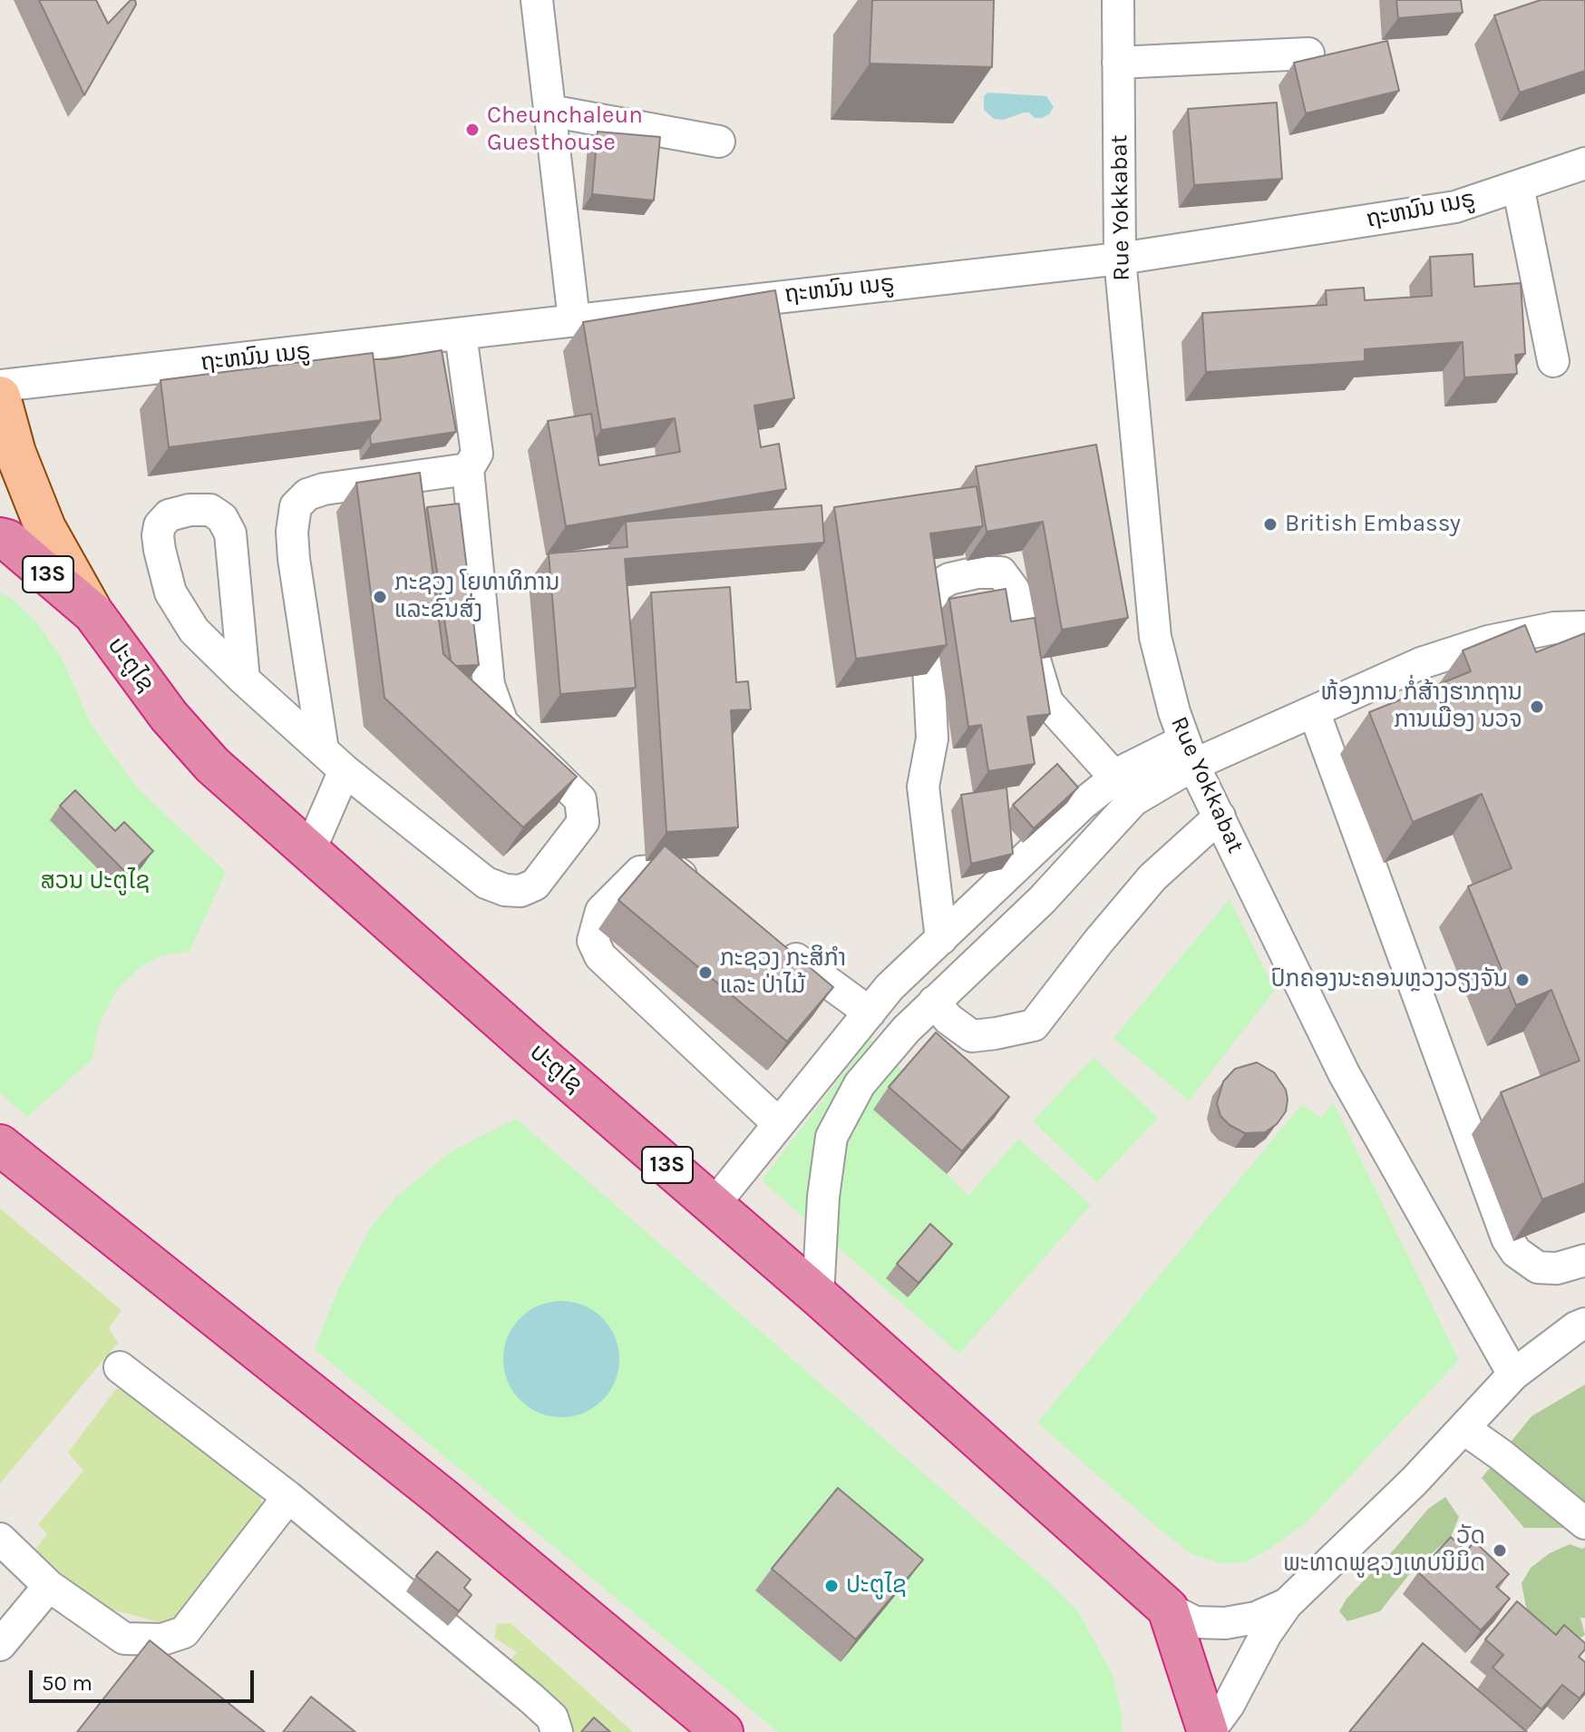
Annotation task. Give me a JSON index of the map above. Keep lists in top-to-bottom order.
{
  "streets": {
    "highway": ["13S", "ປະຕູໄຊ"],
    "street": ["Rue Yokkabat", "ຖະຫນົນ ເນຣູ"]
  },
  "crossings": [
    ["Rue Yokkabat", "ຖະຫນົນ ເນຣູ"]
  ],
  "parks": ["ສວນ ປະຕູໄຊ"],
  "places": [
    "Cheunchaleun Guesthouse",
    "British Embassy",
    "ກະຊວງ ໂຍທາທິການ ແລະຂົນສົ່ງ",
    "ຫ້ອງການ ກໍ່ສ້າງຮາກຖານ ການເມືອງ ນວຈ",
    "ກະຊວງ ກະສິກຳ ແລະ ປ່າໄມ້",
    "ປົກຄອງນະຄອນຫຼວງວຽງຈັນ",
    "ວັດ ພະທາດພູຊວງເທບນິມິດ",
    "ປະຕູໄຊ"
  ],
  "scale_bar": "50 m"
}
